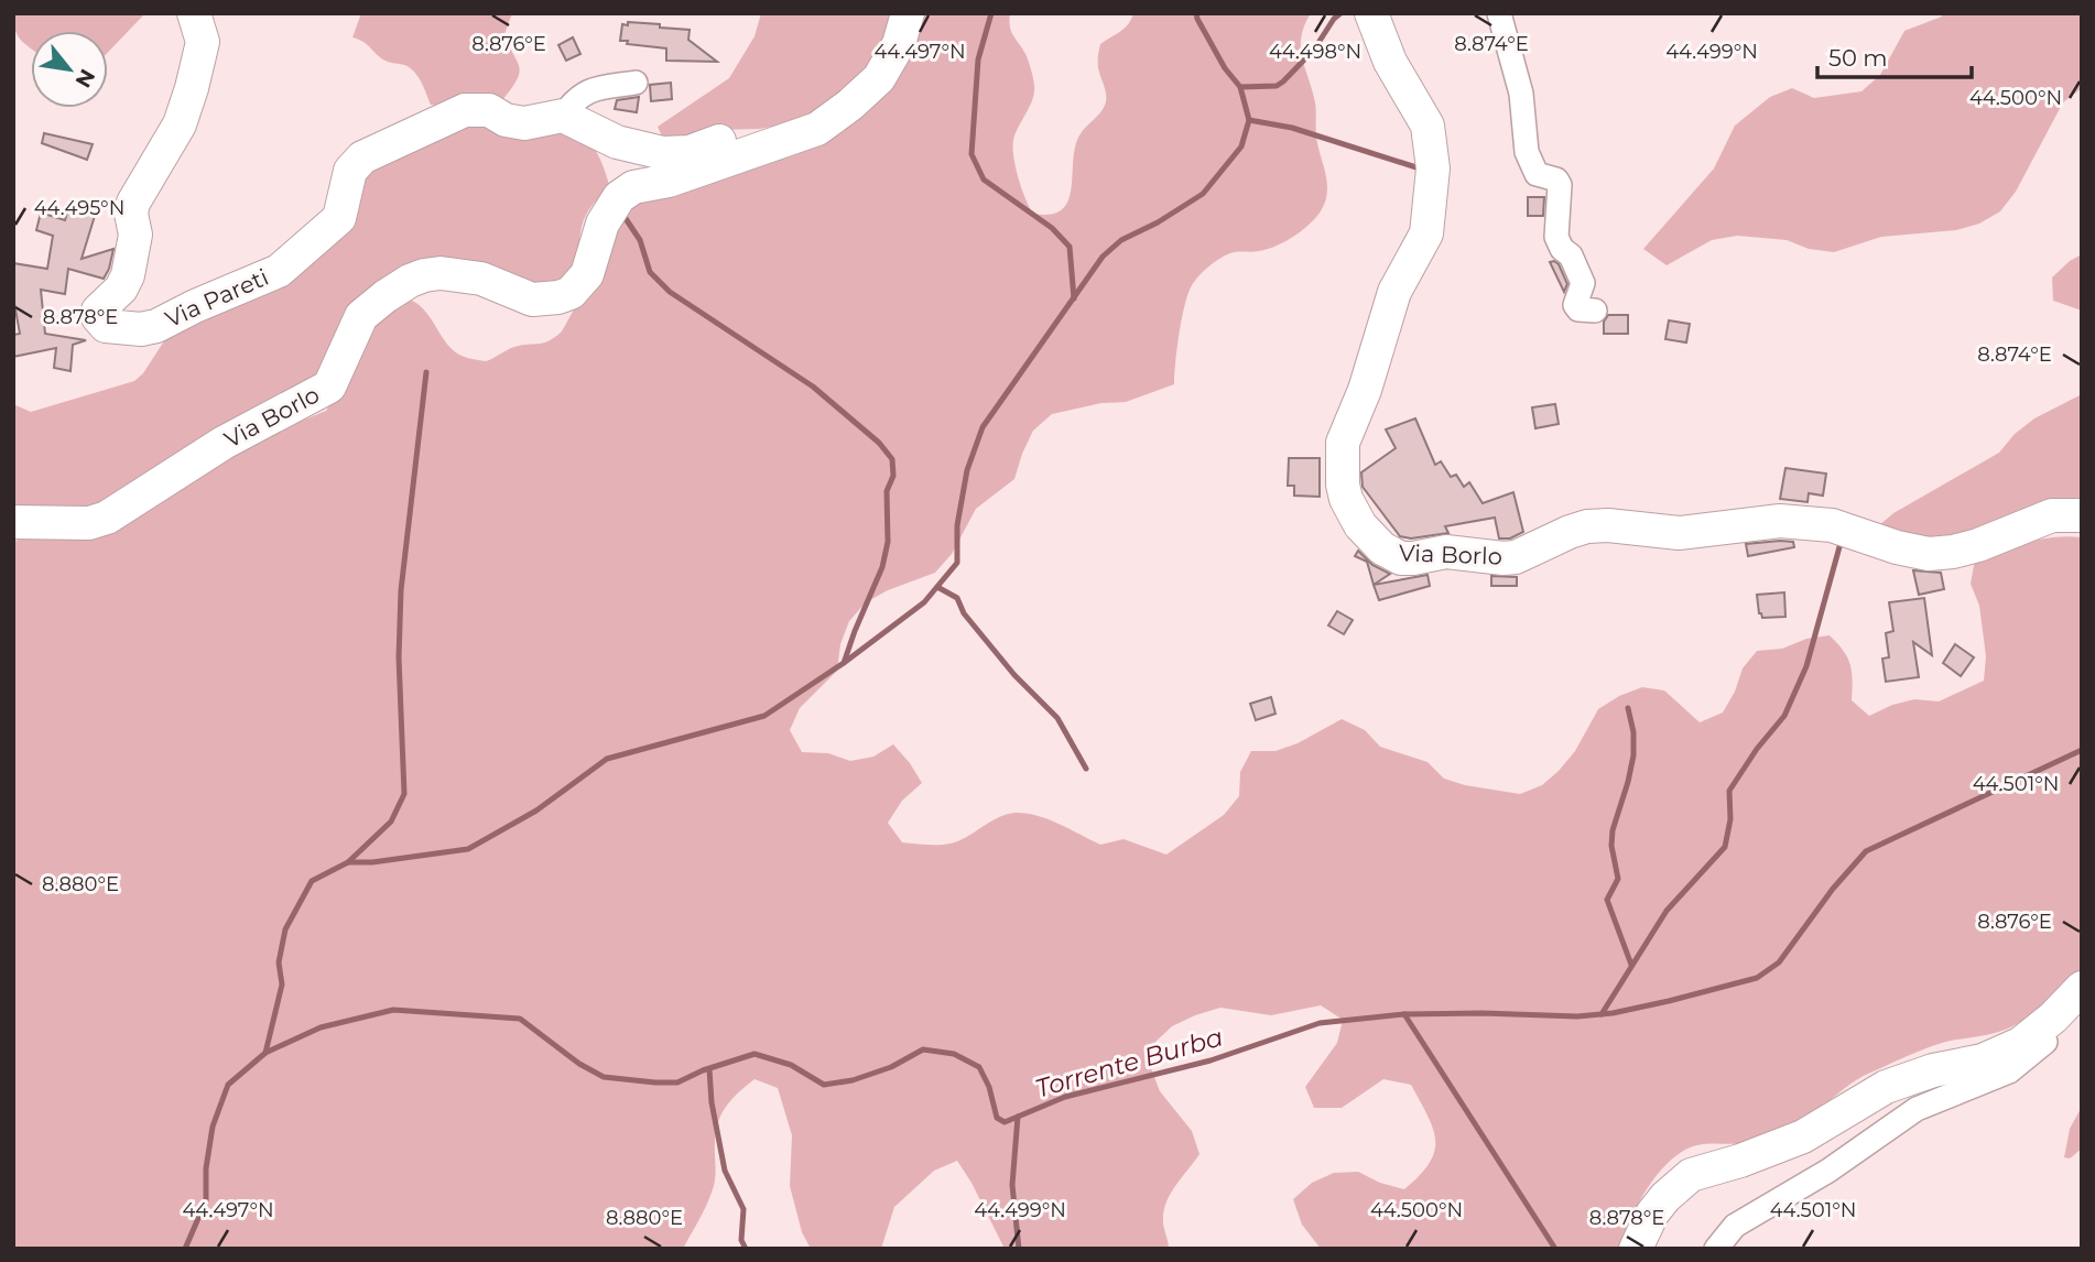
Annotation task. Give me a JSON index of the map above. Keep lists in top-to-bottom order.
{
  "streets": {
    "main road": ["Via Pareti", "Via Borlo"]
  },
  "water": ["Torrente Burba"],
  "scale_bar": "50 m",
  "north": "bottom right",
  "coordinates": [
    "8.874°E",
    "8.876°E",
    "44.497°N",
    "44.498°N",
    "44.499°N",
    "44.500°N",
    "44.495°N",
    "8.878°E",
    "44.501°N",
    "8.880°E"
  ]
}
